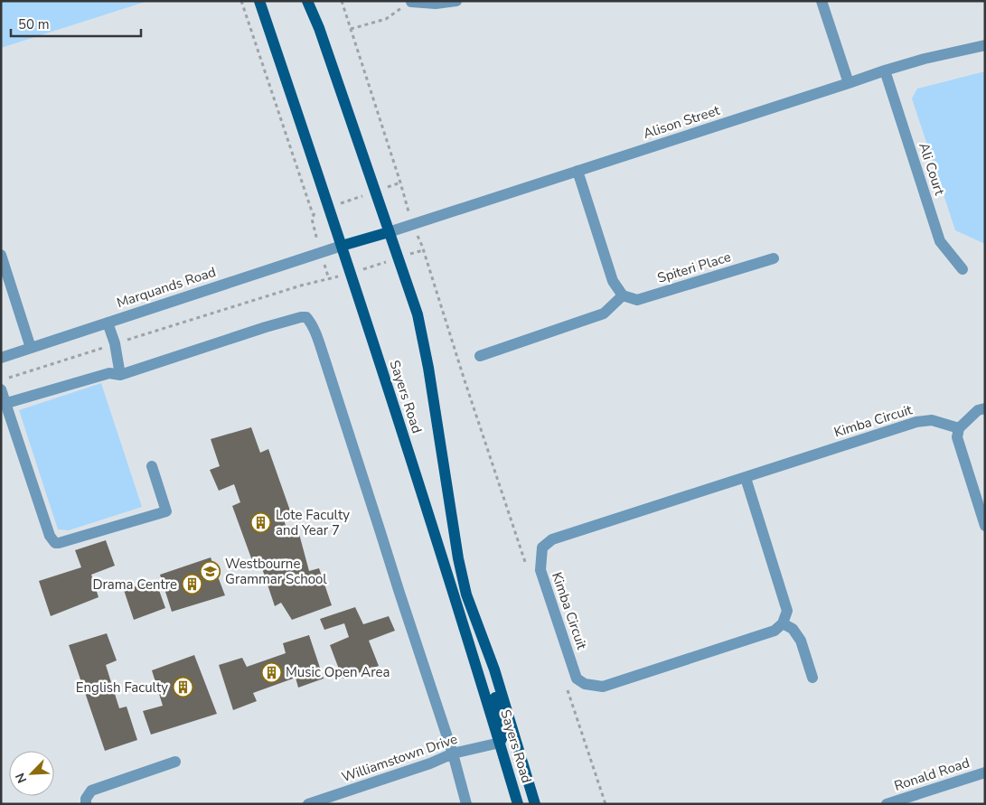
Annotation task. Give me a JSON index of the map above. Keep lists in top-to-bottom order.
{
  "streets": {
    "main road": ["Sayers Road"],
    "street": [
      "Alison Street",
      "Ali Court",
      "Spiteri Place",
      "Marquands Road",
      "Kimba Circuit",
      "Williamstown Drive",
      "Ronald Road"
    ]
  },
  "crossings": [
    ["Alison Street", "Ali Court"],
    ["Alison Street", "Sayers Road"],
    ["Marquands Road", "Sayers Road"],
    ["Sayers Road", "Williamstown Drive"]
  ],
  "places": {
    "building": [
      "Lote Faculty and Year 7",
      "Drama Centre",
      "Music Open Area",
      "English Faculty"
    ],
    "school or university": ["Westbourne Grammar School"]
  },
  "scale_bar": "50 m",
  "north": "bottom left"
}
